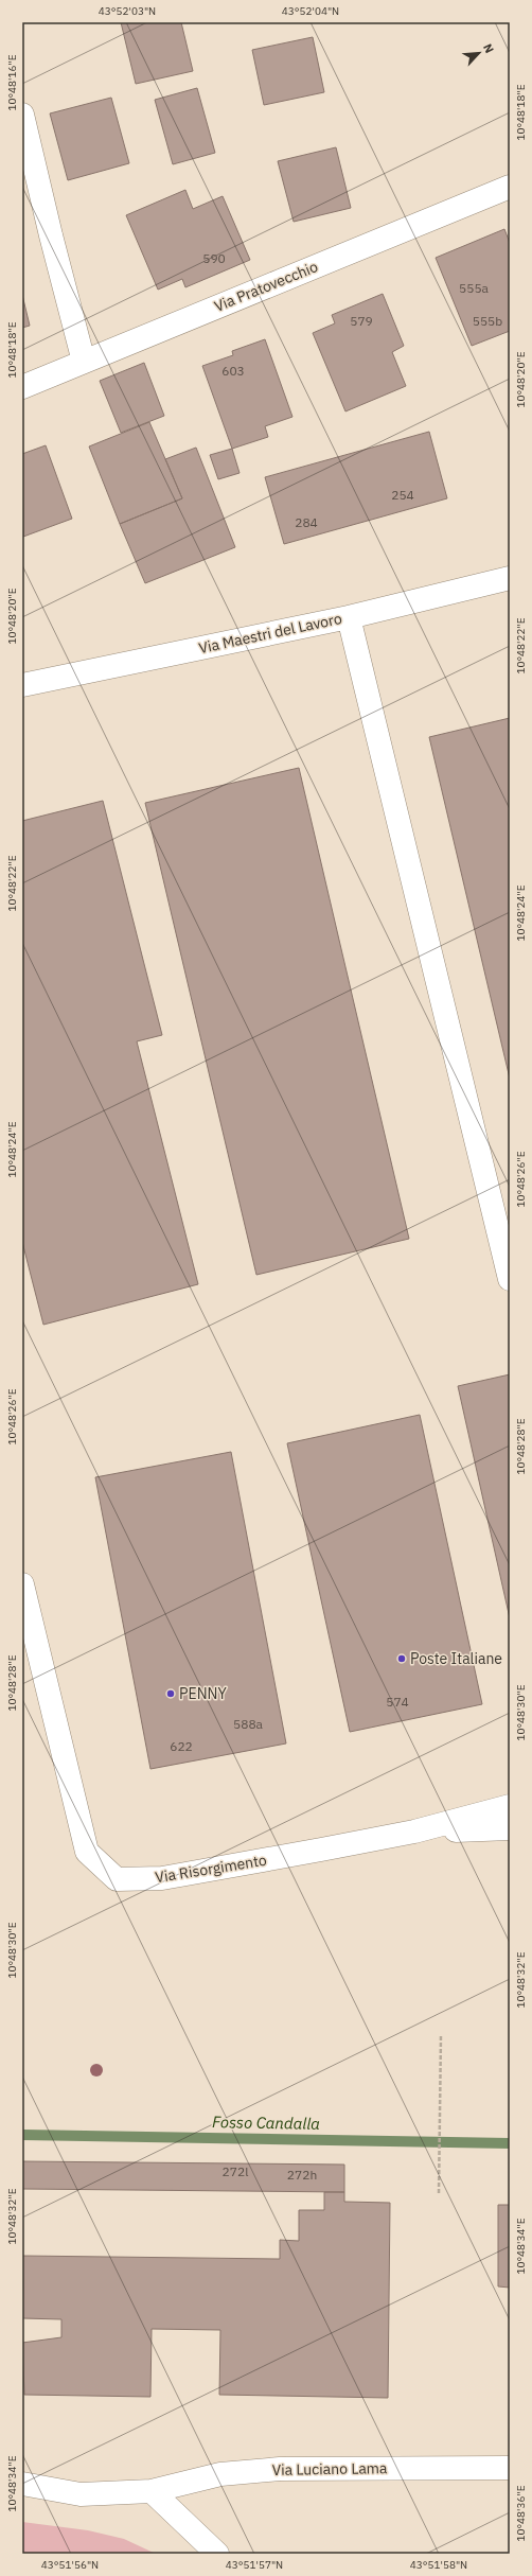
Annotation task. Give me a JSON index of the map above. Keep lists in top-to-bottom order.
{
  "streets": {
    "street": [
      "Via Pratovecchio",
      "Via Maestri del Lavoro",
      "Via Risorgimento",
      "Via Luciano Lama"
    ]
  },
  "water": ["Fosso Candalla"],
  "places": ["Poste Italiane", "PENNY"],
  "house_numbers": [
    "590",
    "555a",
    "579",
    "555b",
    "603",
    "254",
    "284",
    "574",
    "588a",
    "622",
    "272l",
    "272h"
  ],
  "north": "top right",
  "coordinates": [
    "43°52'03\"N",
    "43°52'04\"N",
    "10°48'16\"E",
    "10°48'18\"E",
    "10°48'20\"E",
    "10°48'22\"E",
    "10°48'24\"E",
    "10°48'26\"E",
    "10°48'28\"E",
    "10°48'30\"E",
    "10°48'32\"E",
    "10°48'34\"E",
    "10°48'36\"E",
    "43°51'56\"N",
    "43°51'57\"N",
    "43°51'58\"N"
  ]
}
